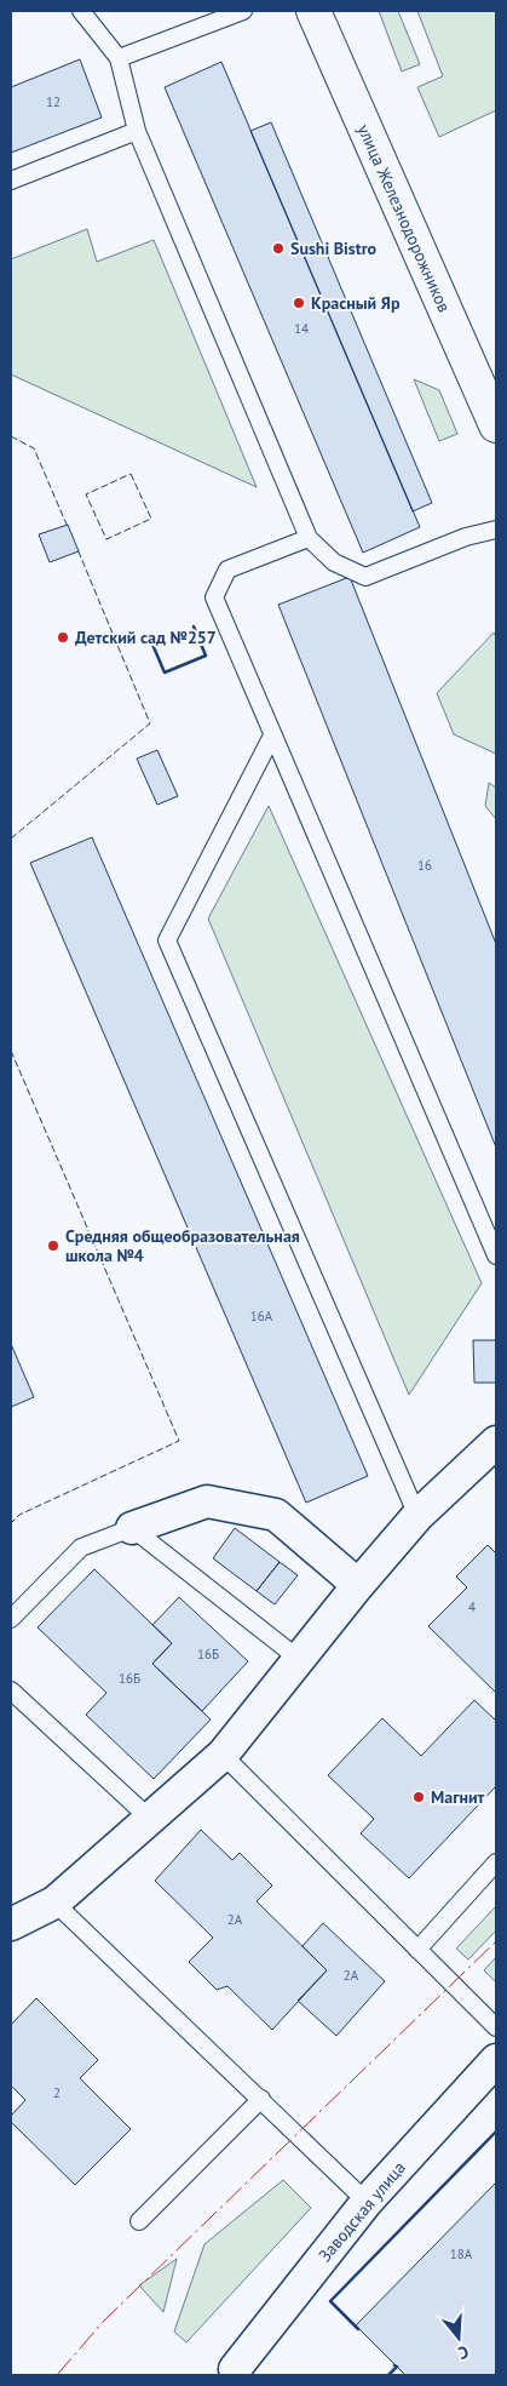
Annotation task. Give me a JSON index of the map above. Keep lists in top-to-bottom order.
{
  "streets": {
    "street": ["улица Железнодорожников", "Заводская улица"]
  },
  "places": [
    "Sushi Bistro",
    "Красный Яр",
    "Детский сад №257",
    "Средняя общеобразовательная школа №4",
    "Магнит"
  ],
  "house_numbers": [
    "12",
    "14",
    "16",
    "16А",
    "4",
    "16Б",
    "16Б",
    "2А",
    "2А",
    "2",
    "18А"
  ],
  "north": "bottom"
}
